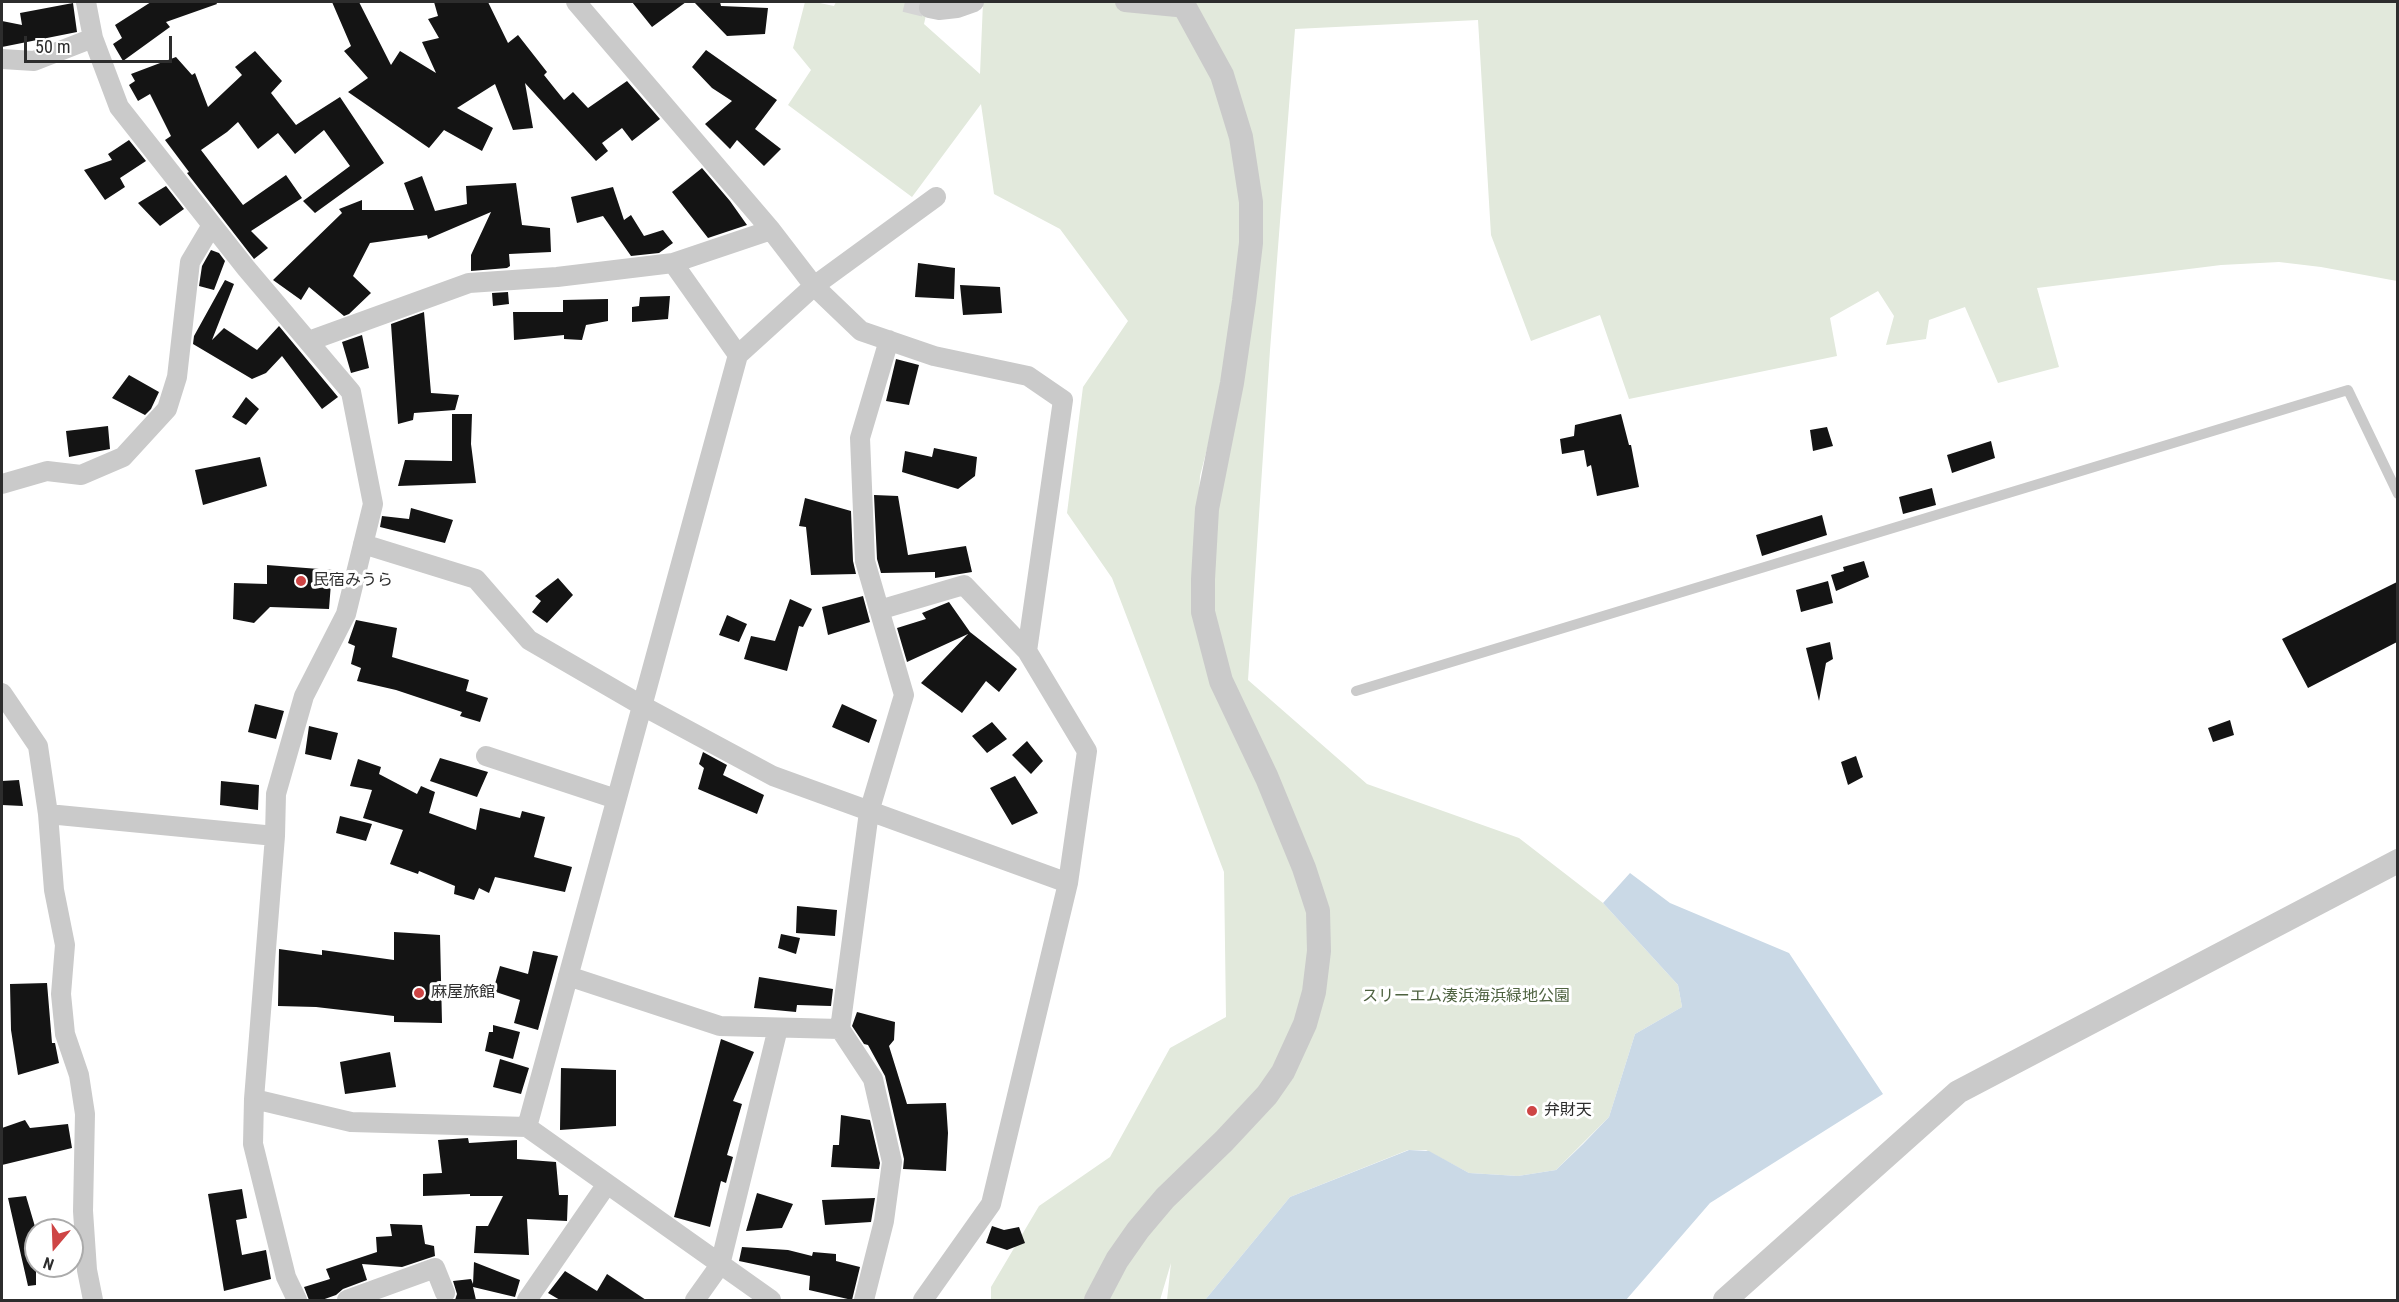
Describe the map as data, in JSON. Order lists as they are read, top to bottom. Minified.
{"parks":["スリーエム湊浜海浜緑地公園"],"places":["民宿みうら","麻屋旅館","弁財天"],"scale_bar":"50 m","north":"bottom"}
